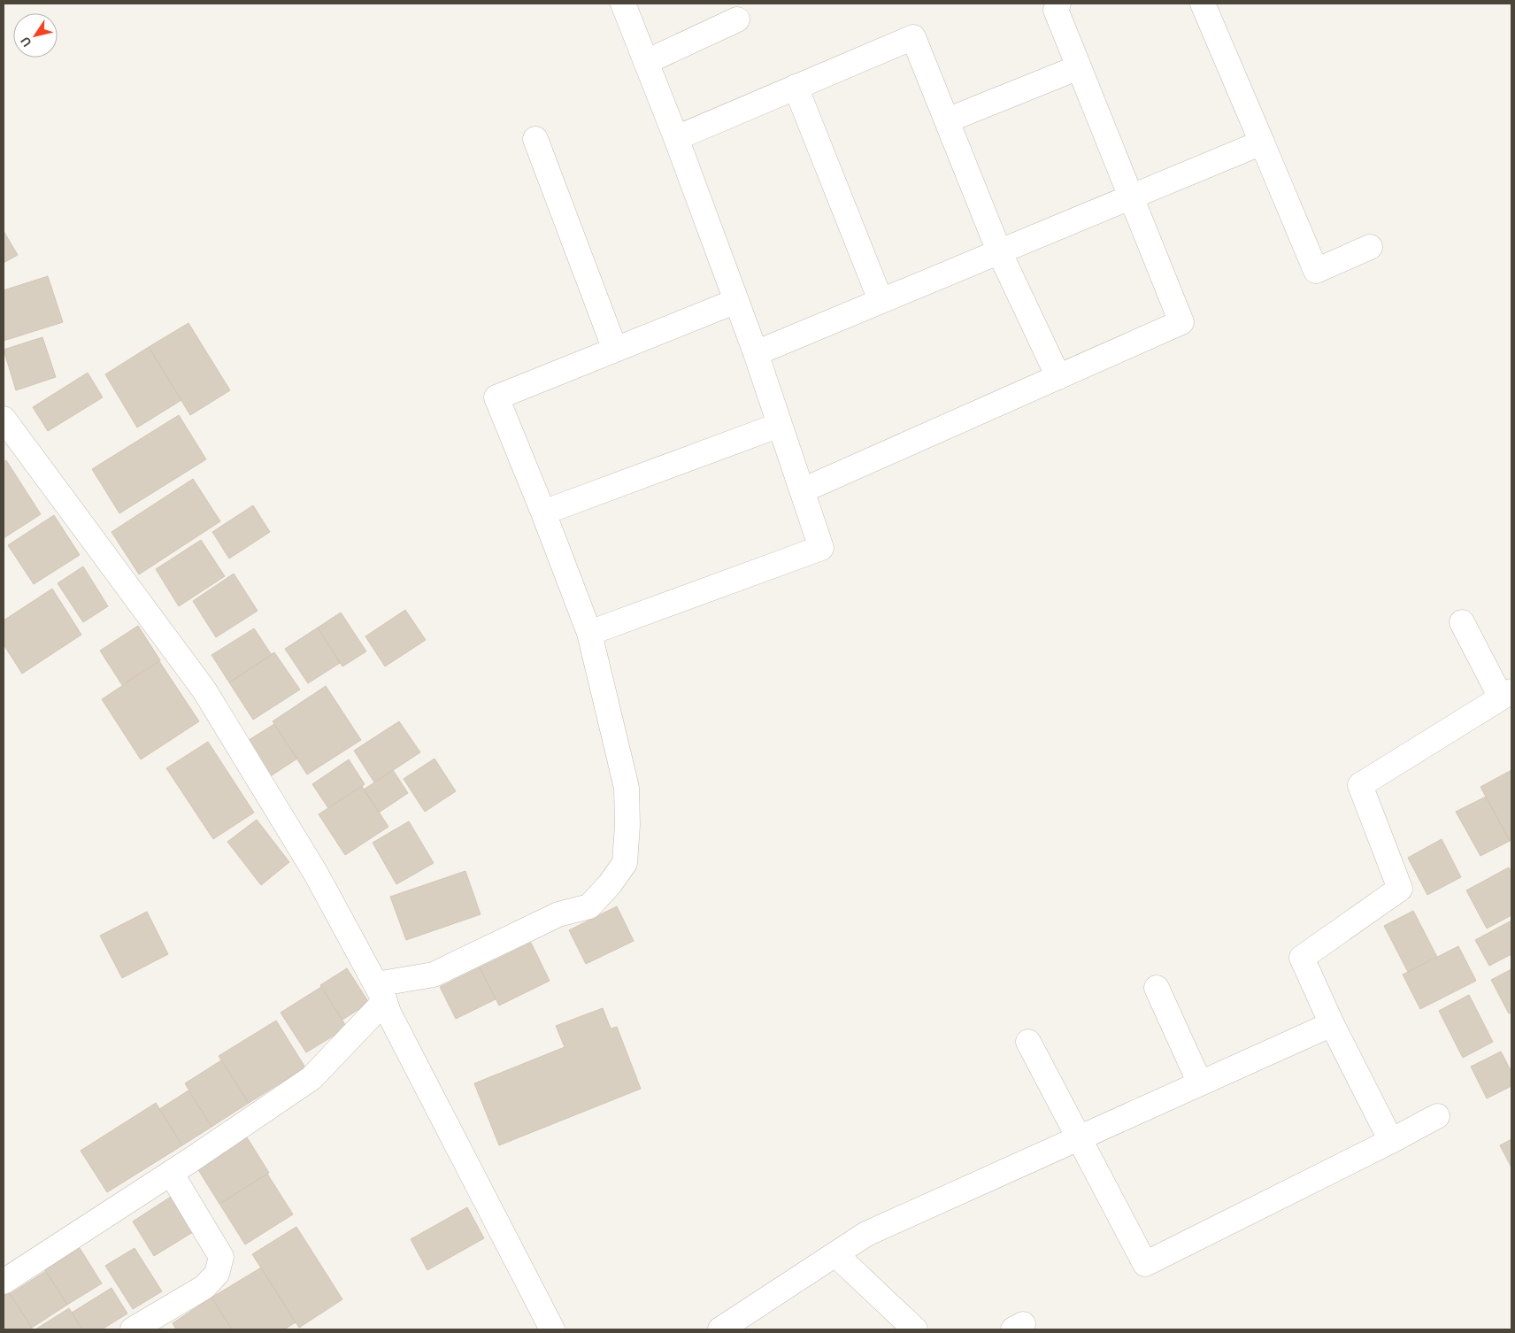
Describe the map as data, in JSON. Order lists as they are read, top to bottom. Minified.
{"north":"bottom left"}
